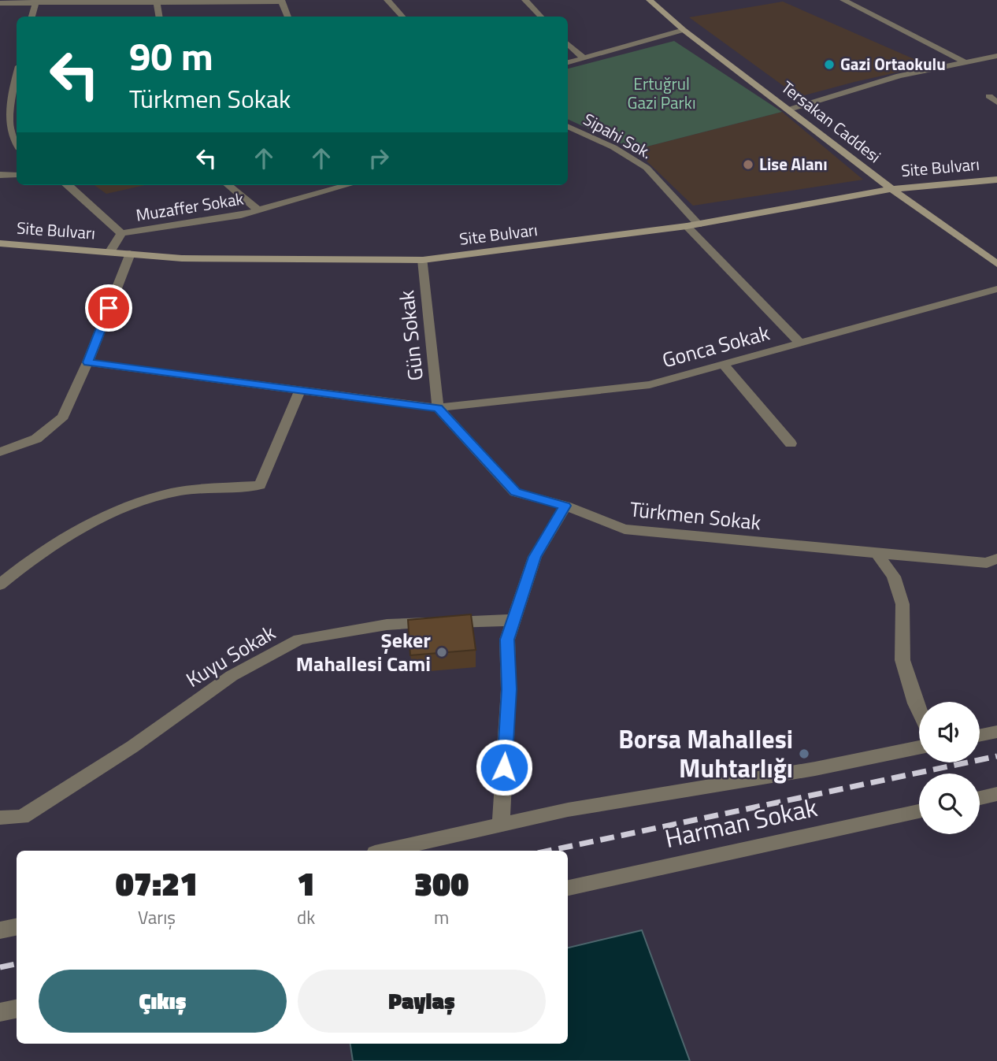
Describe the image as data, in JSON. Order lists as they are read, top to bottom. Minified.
{"streets":{"street":["Tersakan Caddesi","Sipahi Sok.","Site Bulvarı","Muzaffer Sokak","Gün Sokak","Gonca Sokak","Türkmen Sokak","Kuyu Sokak","Harman Sokak"]},"crossings":[["Tersakan Caddesi","Site Bulvarı"],["Sipahi Sok.","Site Bulvarı"],["Site Bulvarı","Gün Sokak"],["Gün Sokak","Gonca Sokak"],["Gün Sokak","Türkmen Sokak"],["Gonca Sokak","Türkmen Sokak"]],"parks":["Ertuğrul Gazi Parkı"],"places":["Gazi Ortaokulu","Lise Alanı","Şeker Mahallesi Cami","Borsa Mahallesi Muhtarlığı"],"page":{"turn":["90 m","Türkmen Sokak"],"eta":["07:21","Varış","1","dk","300","m"],"buttons":["Çıkış","Paylaş"]}}
